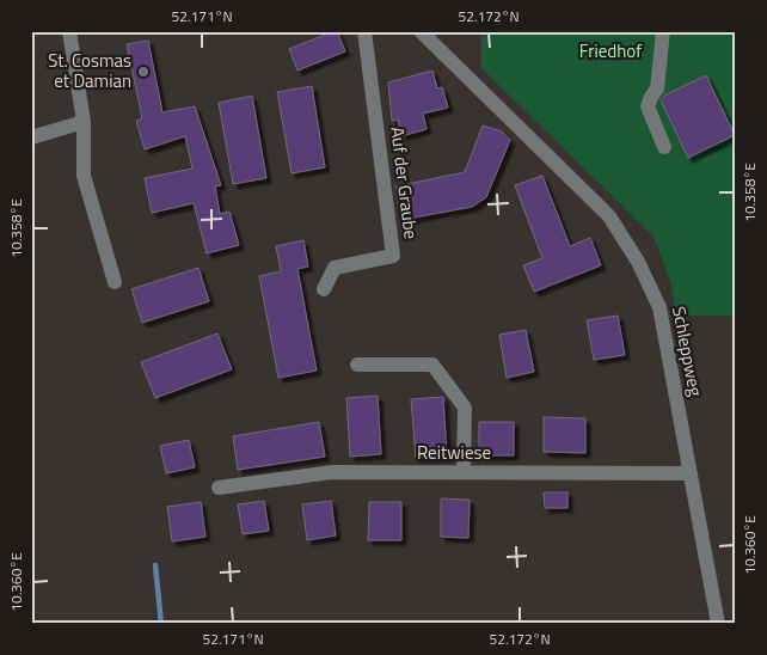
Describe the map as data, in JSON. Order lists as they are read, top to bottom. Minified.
{"streets":{"street":["Auf der Graube","Schleppweg","Reitwiese"]},"crossings":[["Schleppweg","Reitwiese"]],"parks":["Friedhof"],"places":["St. Cosmas et Damian"],"coordinates":["52.171°N","52.172°N","10.358°E","10.360°E"]}
